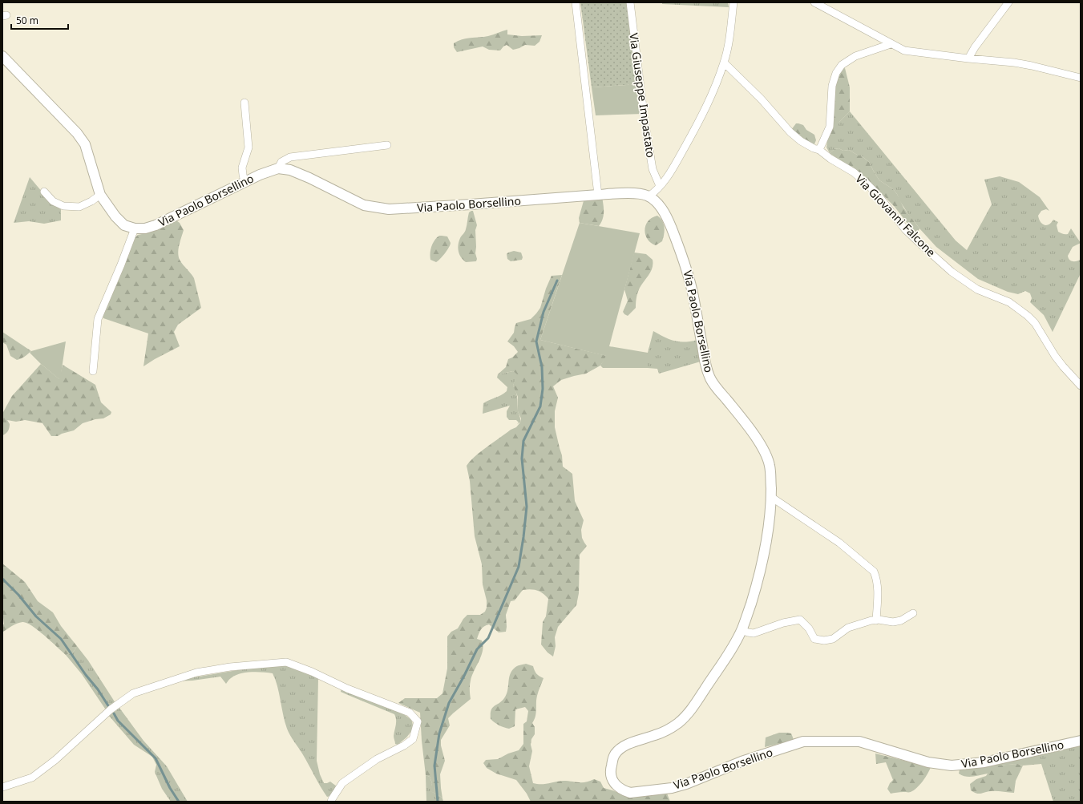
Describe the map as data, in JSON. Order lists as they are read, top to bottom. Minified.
{"streets":{"street":["Via Giuseppe Impastato","Via Paolo Borsellino","Via Giovanni Falcone"]},"scale_bar":"50 m"}
